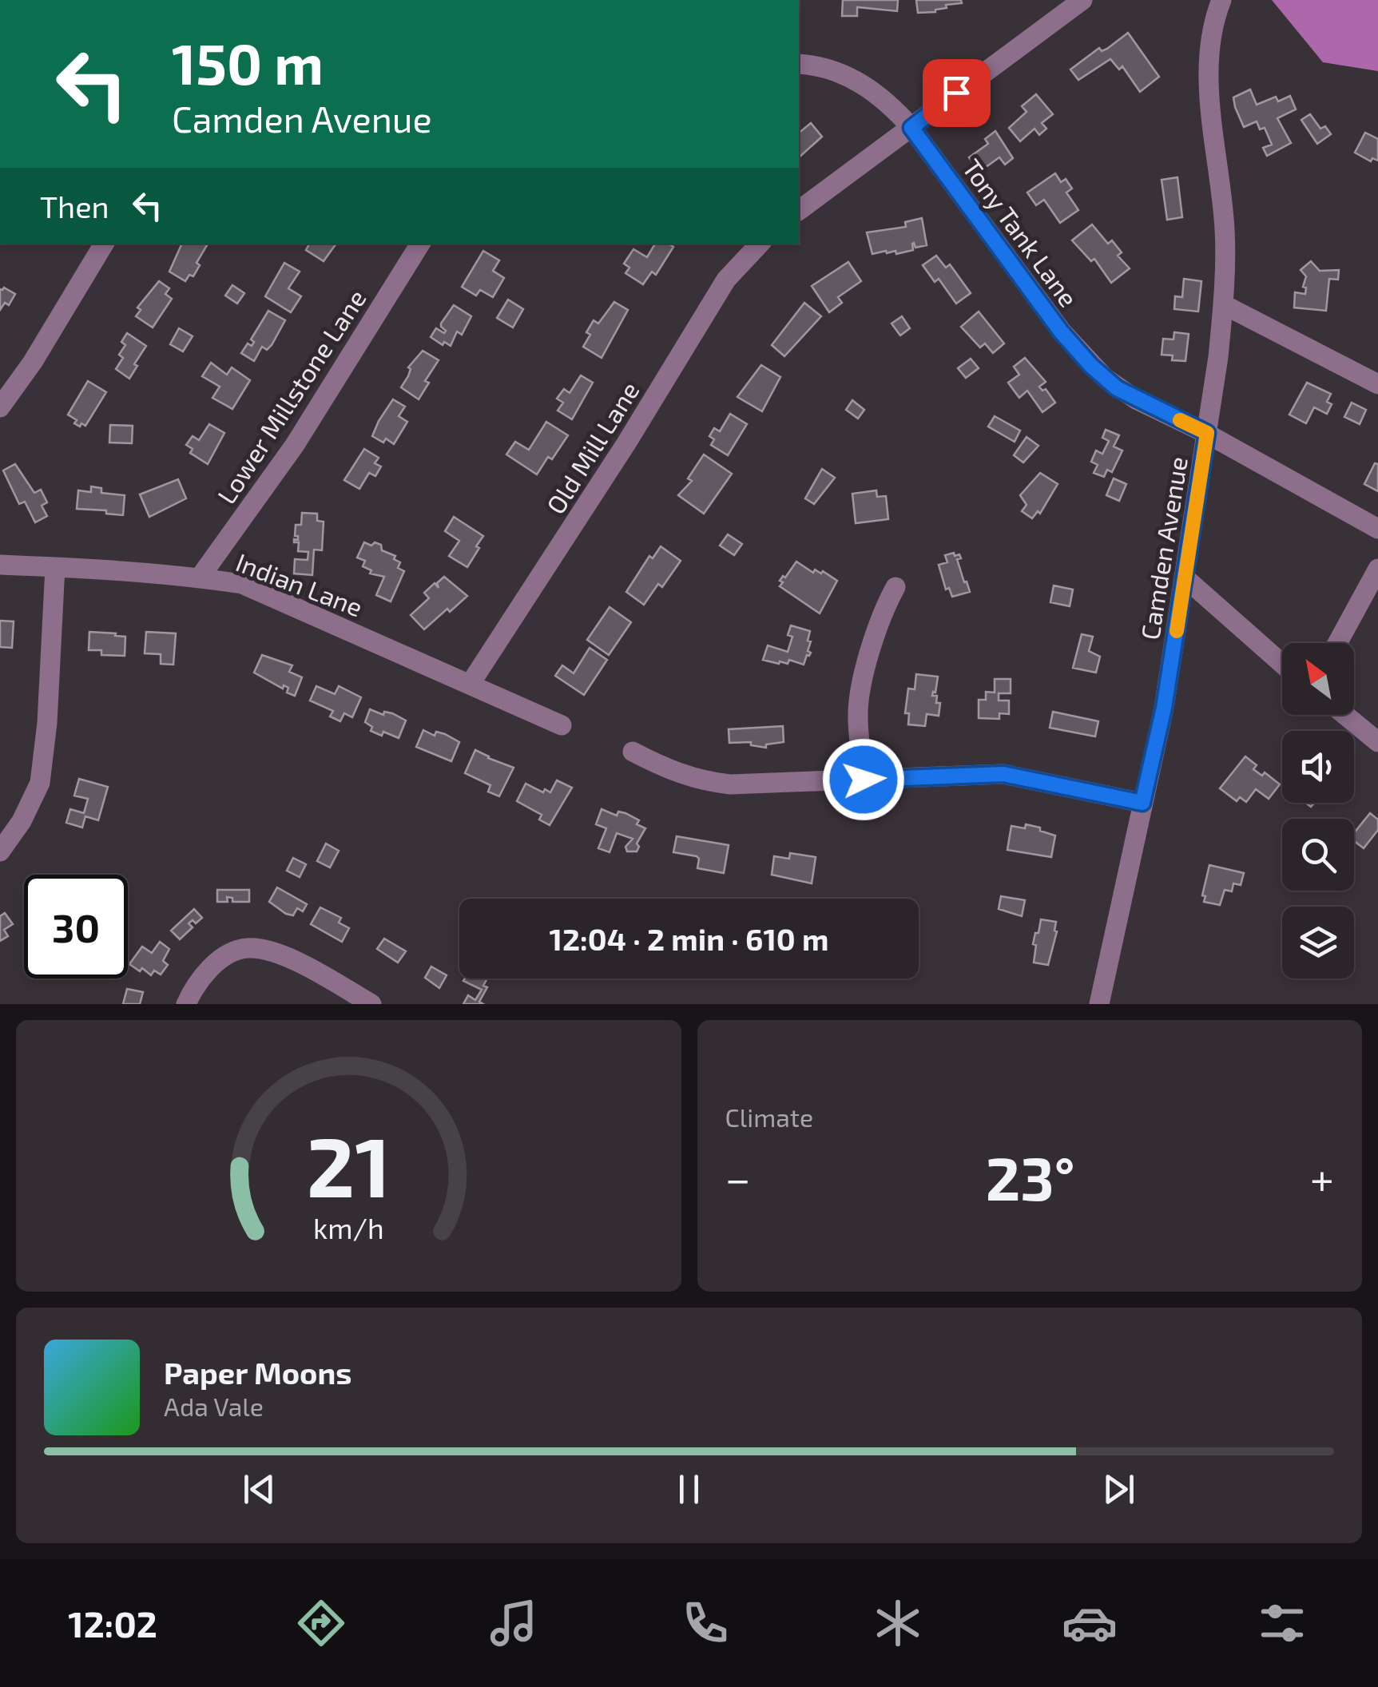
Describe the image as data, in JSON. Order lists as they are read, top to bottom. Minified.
{"streets":{"street":["Tony Tank Lane","Lower Millstone Lane","Old Mill Lane","Camden Avenue","Indian Lane"]},"crossings":[["Tony Tank Lane","Camden Avenue"],["Lower Millstone Lane","Indian Lane"],["Old Mill Lane","Indian Lane"]],"north":"top left","page":{"turn":["150 m","Camden Avenue"],"then":"Then","limit":"30","trip":"12:04 · 2 min · 610 m","tile":"Climate","heat":["−","23°","+"],"song":["Paper Moons","Ada Vale"],"tabs":"12:02","gauge":["21","km/h"]}}
